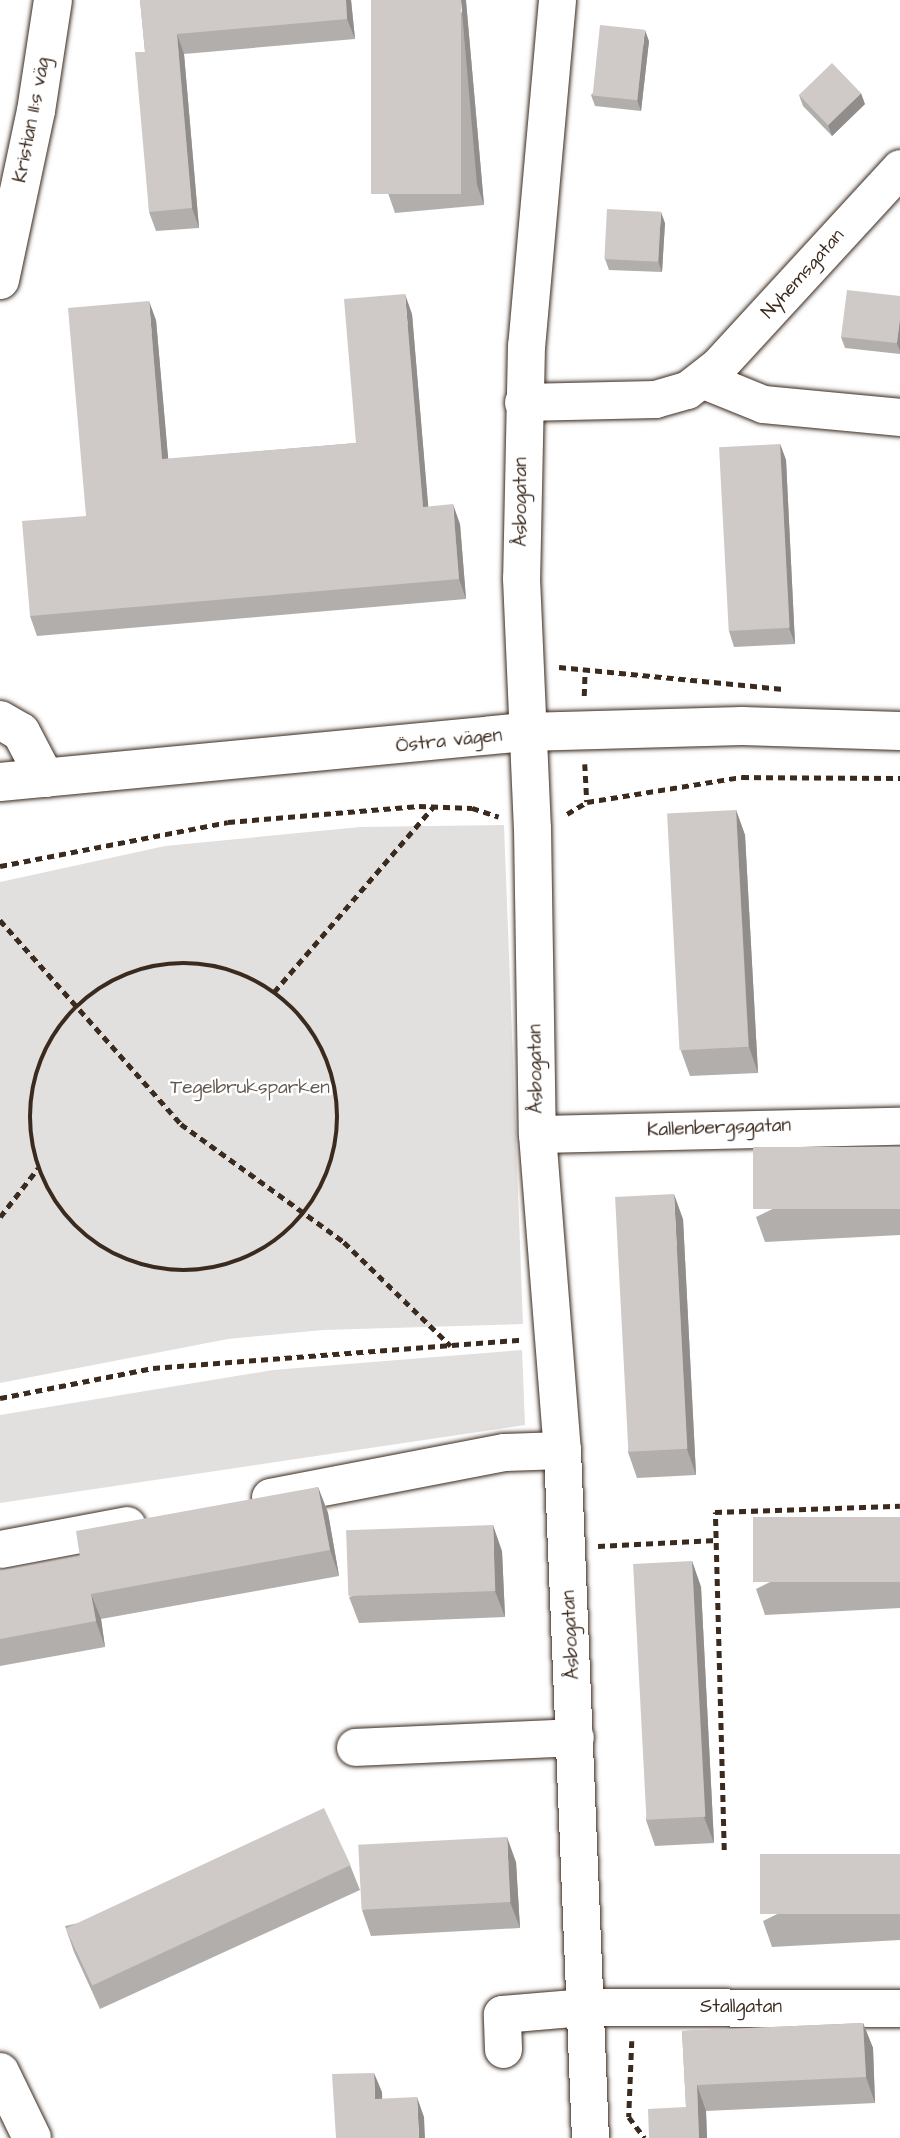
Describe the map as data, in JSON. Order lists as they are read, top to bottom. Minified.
{"streets":{"main road":["Kristian II:s väg","Östra vägen"],"street":["Nyhemsgatan","Åsbogatan","Kallenbergsgatan","Stallgatan"]},"crossings":[["Åsbogatan","Östra vägen"],["Åsbogatan","Kallenbergsgatan"],["Åsbogatan","Stallgatan"]],"parks":["Tegelbruksparken"]}
